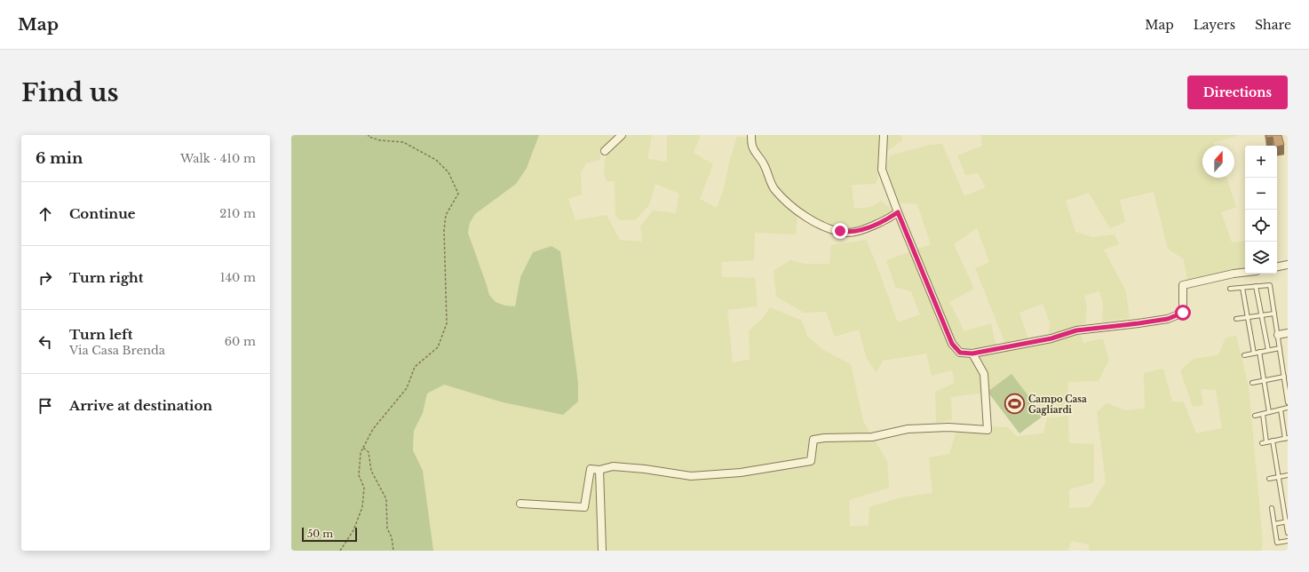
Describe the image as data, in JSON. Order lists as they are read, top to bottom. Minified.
{"places":{"sports":["Campo Casa Gagliardi"]},"scale_bar":"50 m","north":"top","page":{"header":"Map","nav":["Map","Layers","Share"],"buttons":"Directions","title":"Find us","heading":["6 min","Walk · 410 m"],"map_buttons":["+","−"],"list":[["Continue","210 m"],["Turn right","140 m"],["Turn left","Via Casa Brenda","60 m"],"Arrive at destination"],"scale":"50 m"}}
